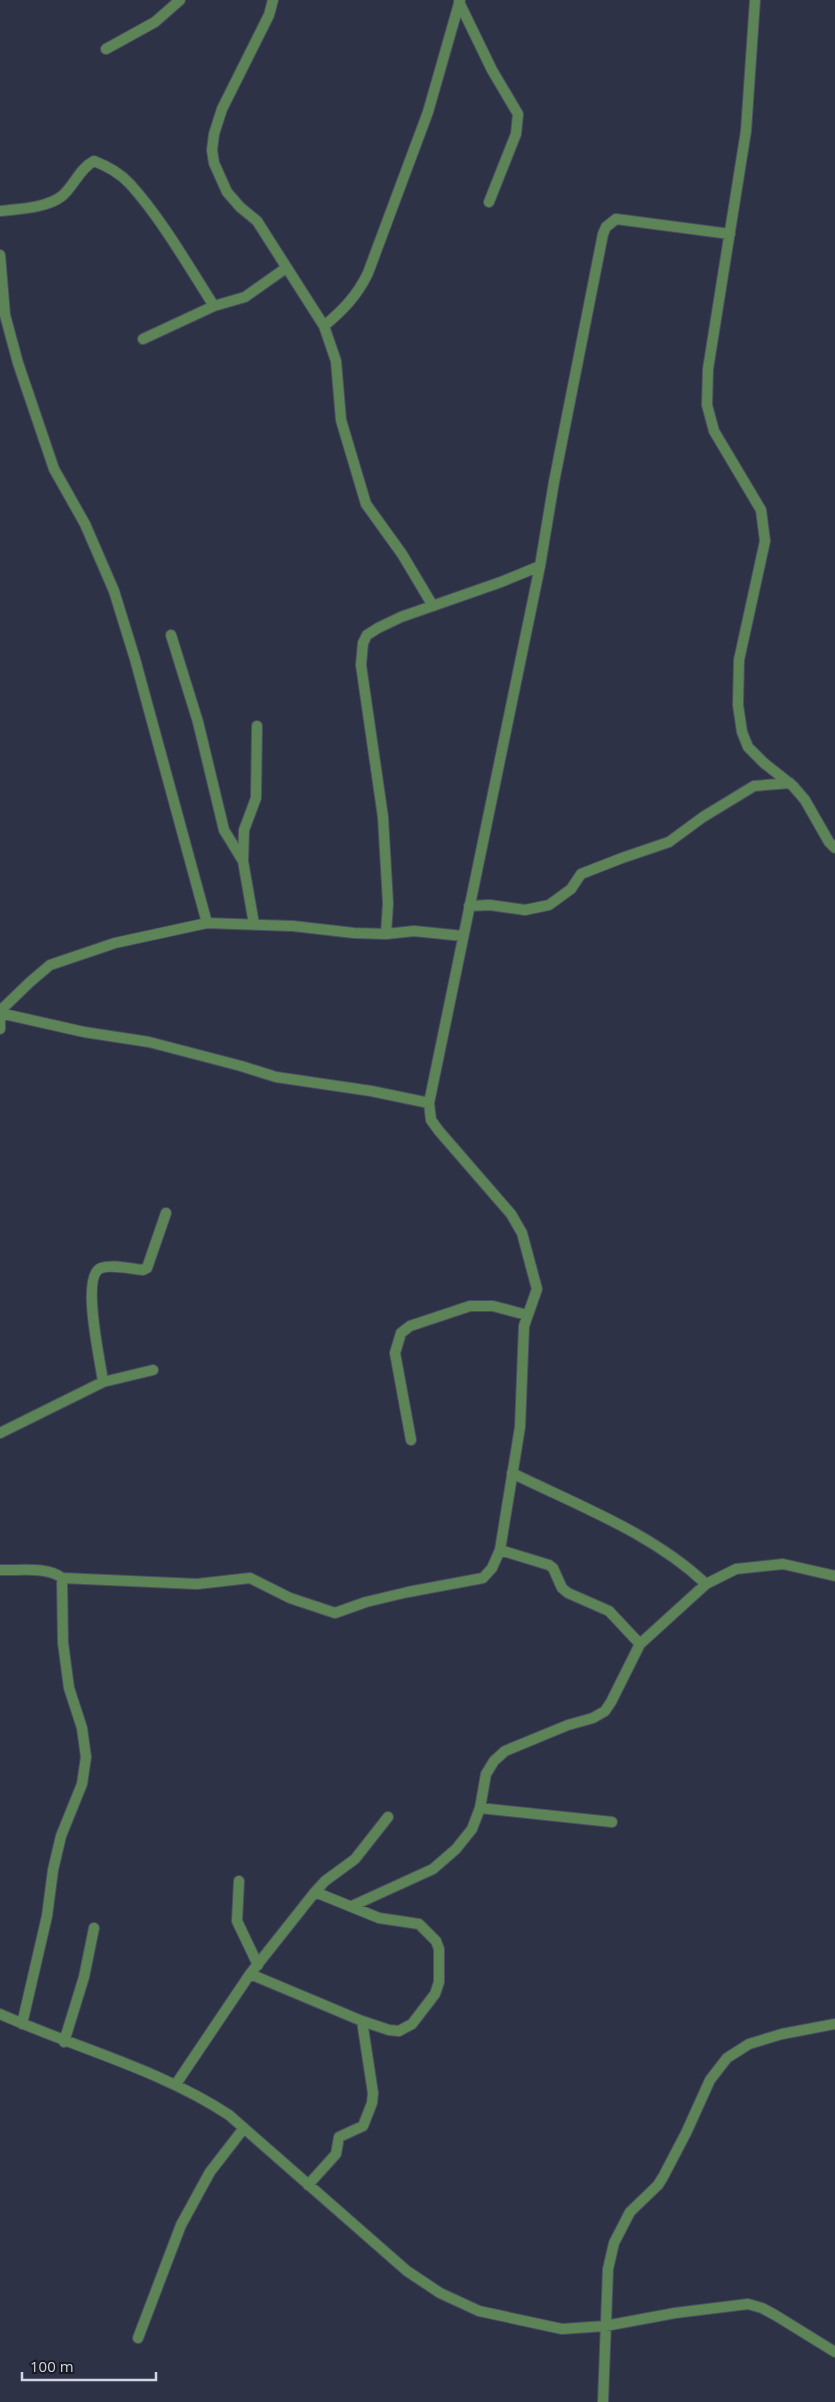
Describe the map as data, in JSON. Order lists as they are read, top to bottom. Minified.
{"scale_bar":"100 m"}
